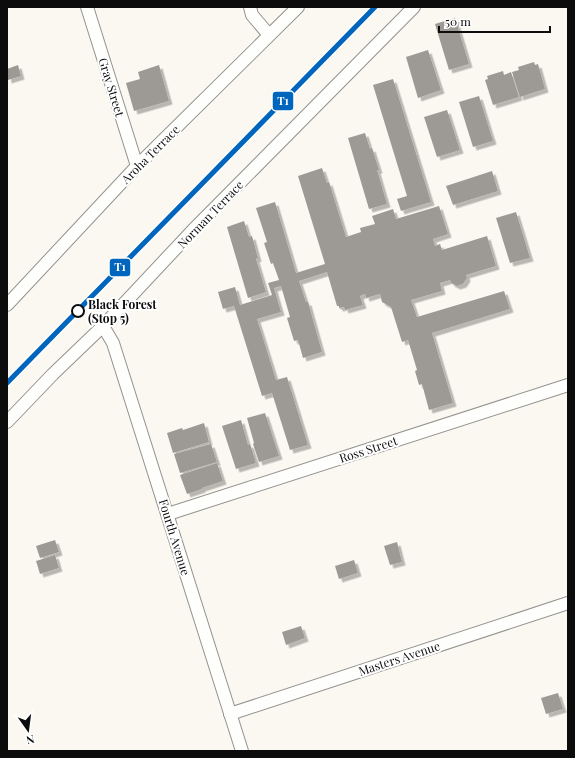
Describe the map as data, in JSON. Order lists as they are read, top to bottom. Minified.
{"streets":{"street":["Gray Street","Aroha Terrace","Norman Terrace","Ross Street","Fourth Avenue","Masters Avenue"]},"crossings":[["Gray Street","Aroha Terrace"],["Norman Terrace","Fourth Avenue"],["Ross Street","Fourth Avenue"],["Fourth Avenue","Masters Avenue"]],"places":["Black Forest (Stop 5)"],"lines":["transit line T1"],"scale_bar":"50 m","north":"bottom"}
